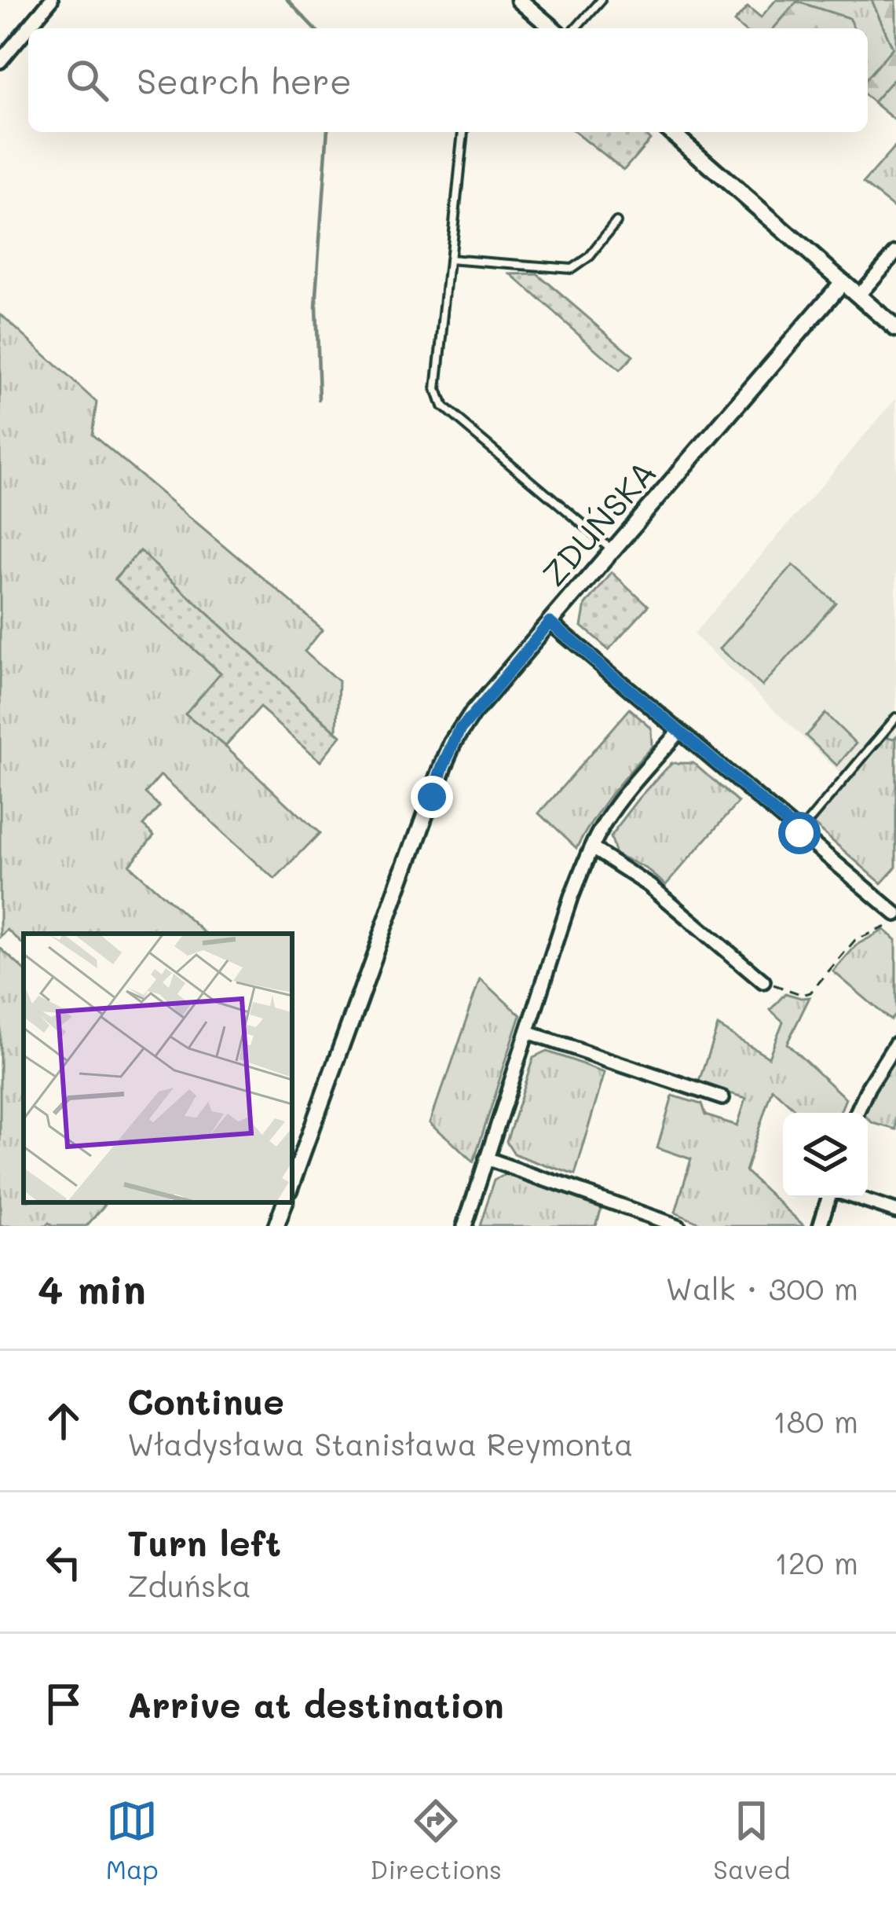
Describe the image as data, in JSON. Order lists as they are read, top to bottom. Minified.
{"streets":{"street":["ZDUŃSKA"]},"page":{"search":"Search here","heading":["4 min","Walk · 300 m"],"list":[["Continue","Władysława Stanisława Reymonta","180 m"],["Turn left","Zduńska","120 m"],"Arrive at destination"],"nav":["Map","Directions","Saved"]}}
